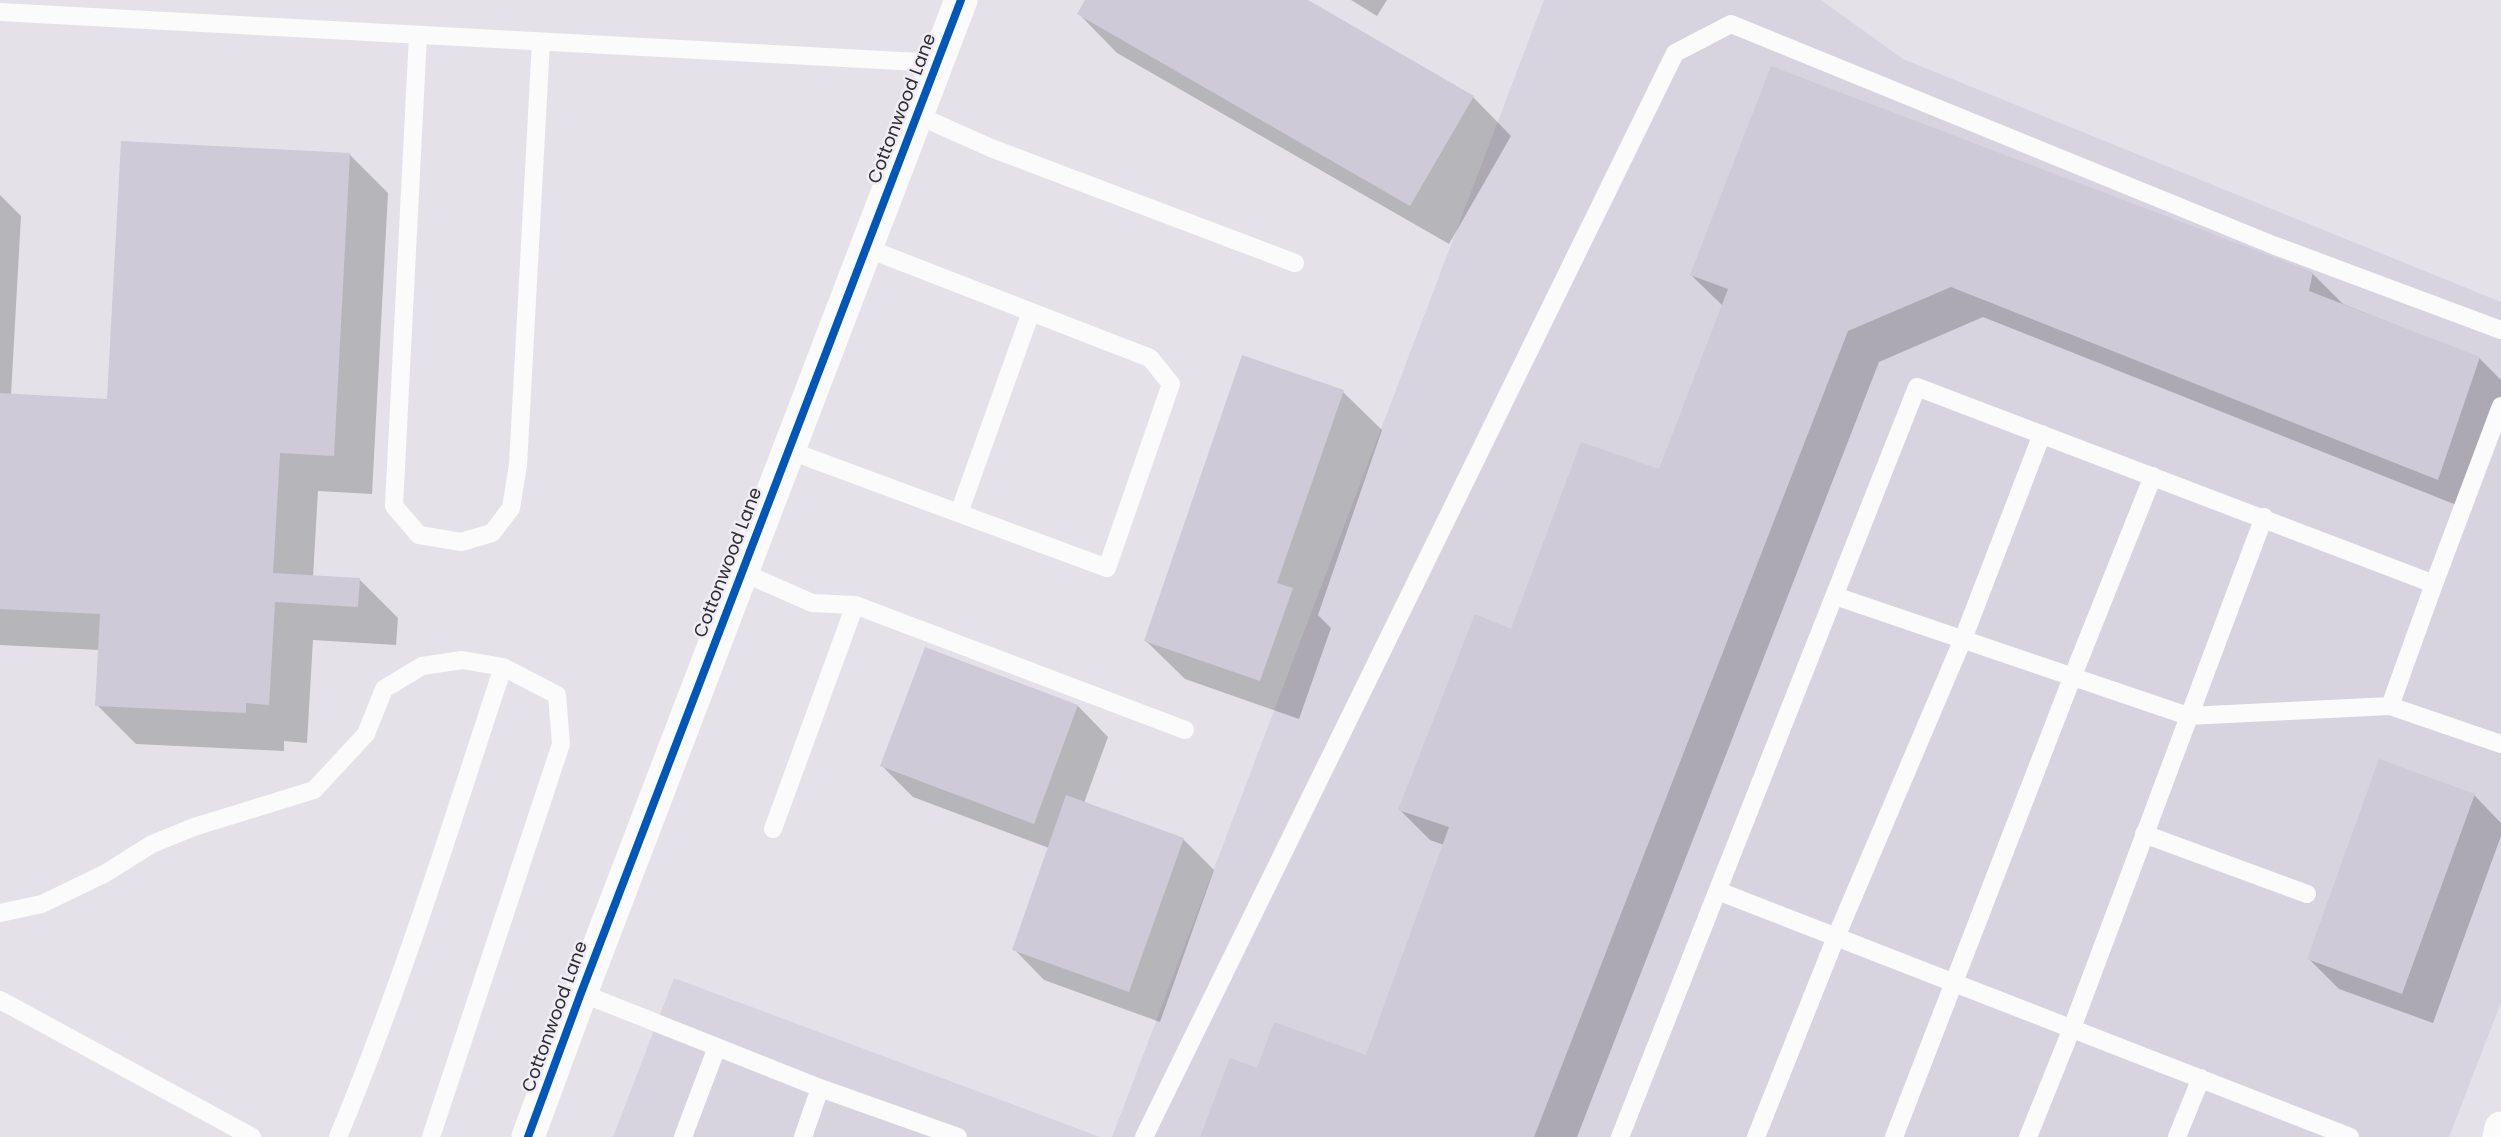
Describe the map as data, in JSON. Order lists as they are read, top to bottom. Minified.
{"streets":{"street":["Cottonwood Lane"]}}
